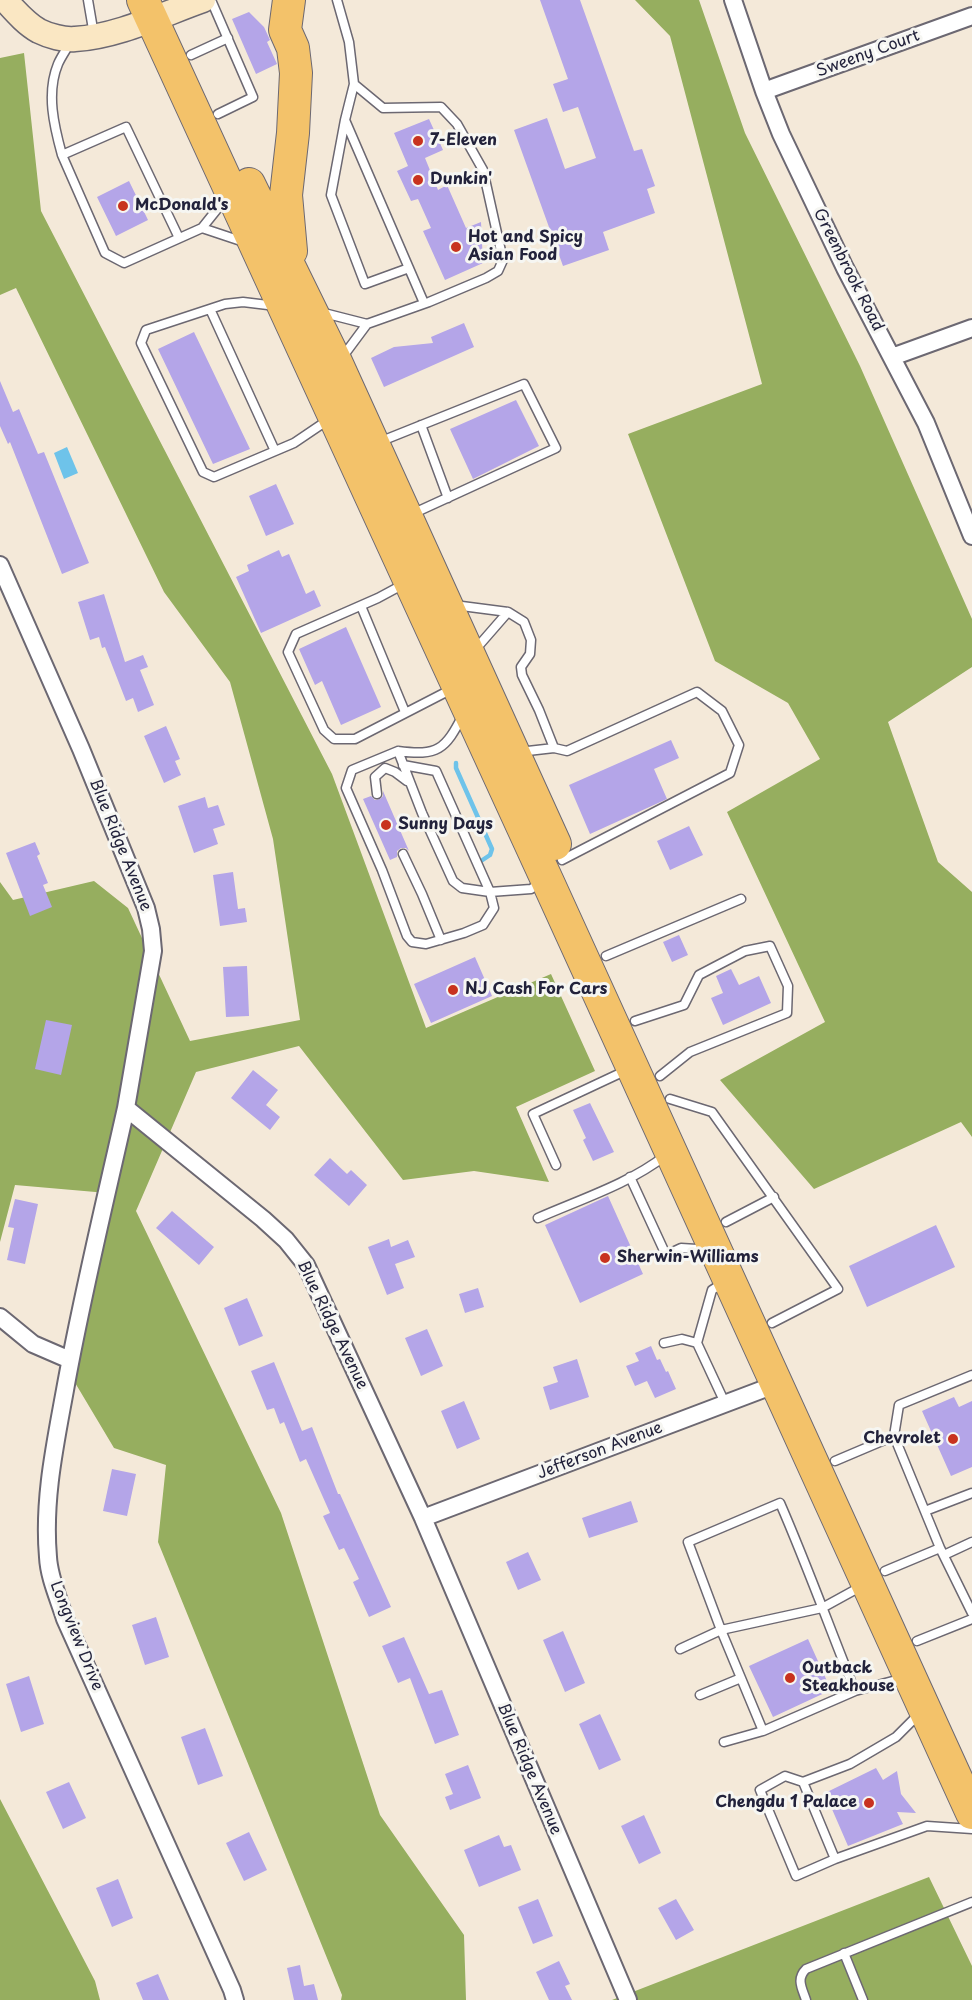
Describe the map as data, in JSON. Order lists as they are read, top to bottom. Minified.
{"streets":{"street":["Sweeny Court","Greenbrook Road","Blue Ridge Avenue","Jefferson Avenue","Longview Drive"]},"crossings":[["Sweeny Court","Greenbrook Road"],["Blue Ridge Avenue","Jefferson Avenue"],["Blue Ridge Avenue","Longview Drive"]],"places":["7-Eleven","Dunkin'","McDonald's","Hot and Spicy Asian Food","Sunny Days","NJ Cash For Cars","Sherwin-Williams","Chevrolet","Outback Steakhouse","Chengdu 1 Palace"]}
